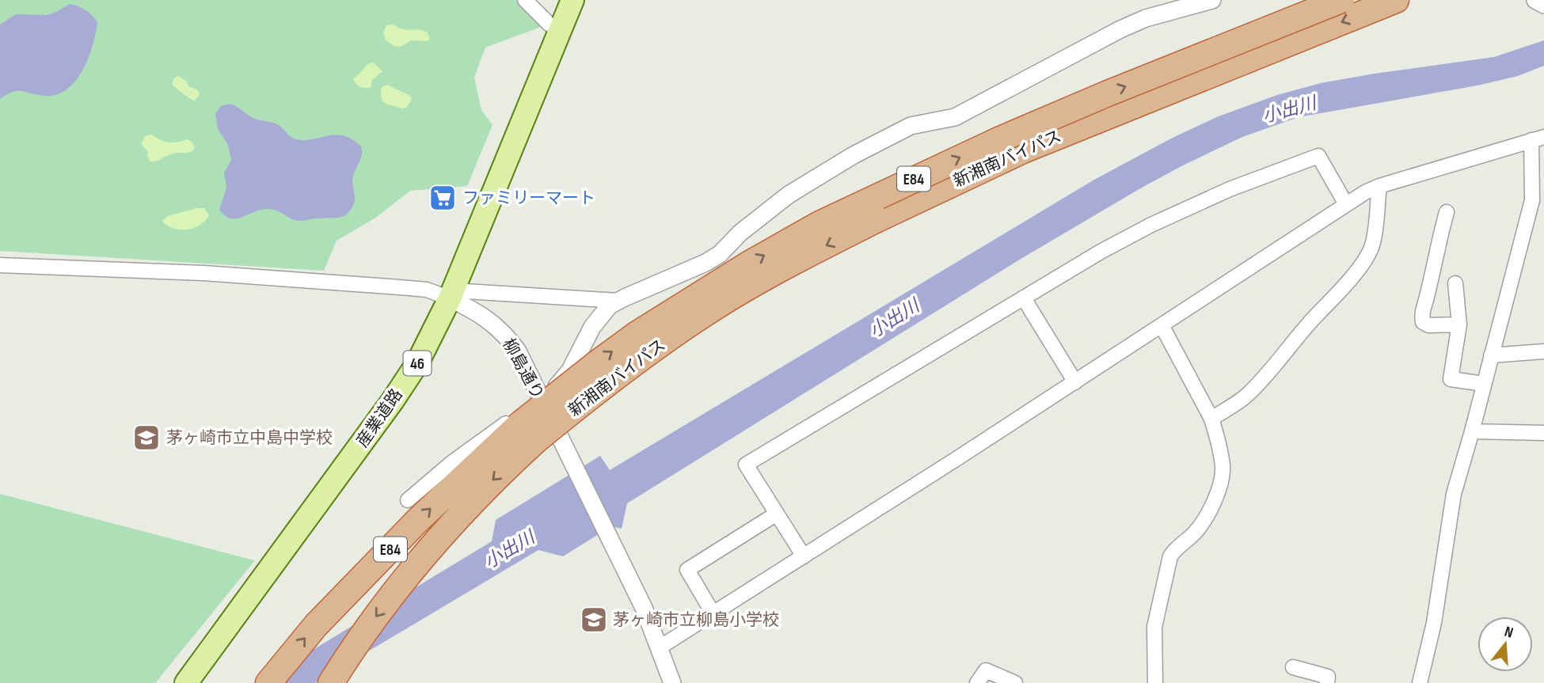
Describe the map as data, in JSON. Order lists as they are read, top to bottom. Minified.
{"streets":{"highway":["新湘南バイパス","E84"],"main road":["46","産業道路"],"street":["柳島通り"]},"crossings":[["新湘南バイパス","E84"],["柳島通り","産業道路"]],"water":["小出川"],"places":{"supermarket":["ファミリーマート"],"school or university":["茅ヶ崎市立中島中学校","茅ヶ崎市立柳島小学校"]},"north":"top"}
